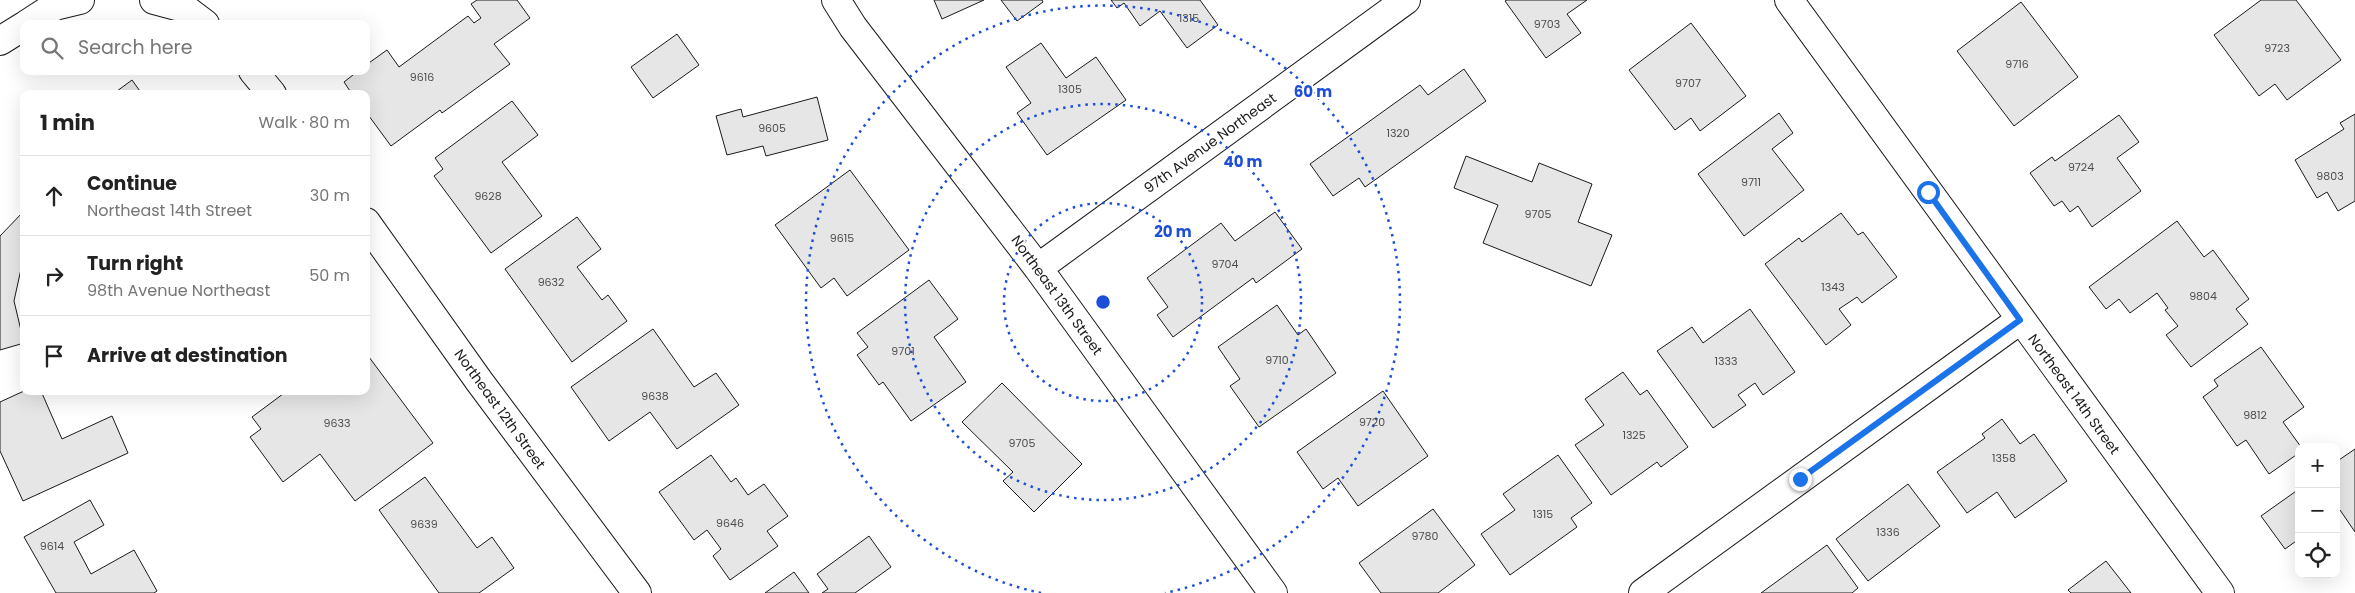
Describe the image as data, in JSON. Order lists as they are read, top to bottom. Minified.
{"streets":{"street":["97th Avenue Northeast","Northeast 13th Street","Northeast 14th Street","Northeast 12th Street"]},"crossings":[["97th Avenue Northeast","Northeast 13th Street"]],"house_numbers":["1315","9703","9723","9716","9616","9707","1305","9605","1320","9724","9803","9711","9628","9705","9615","9704","9632","1343","9804","9701","9710","1333","9638","9812","9720","9633","1325","9705","1358","1315","9646","9639","1336","9780","9614"],"page":{"search":"Search here","heading":["1 min","Walk · 80 m"],"list":[["Continue","Northeast 14th Street","30 m"],["Turn right","98th Avenue Northeast","50 m"],"Arrive at destination"],"map_buttons":["+","−"]},"rings":["60 m","40 m","20 m"]}
